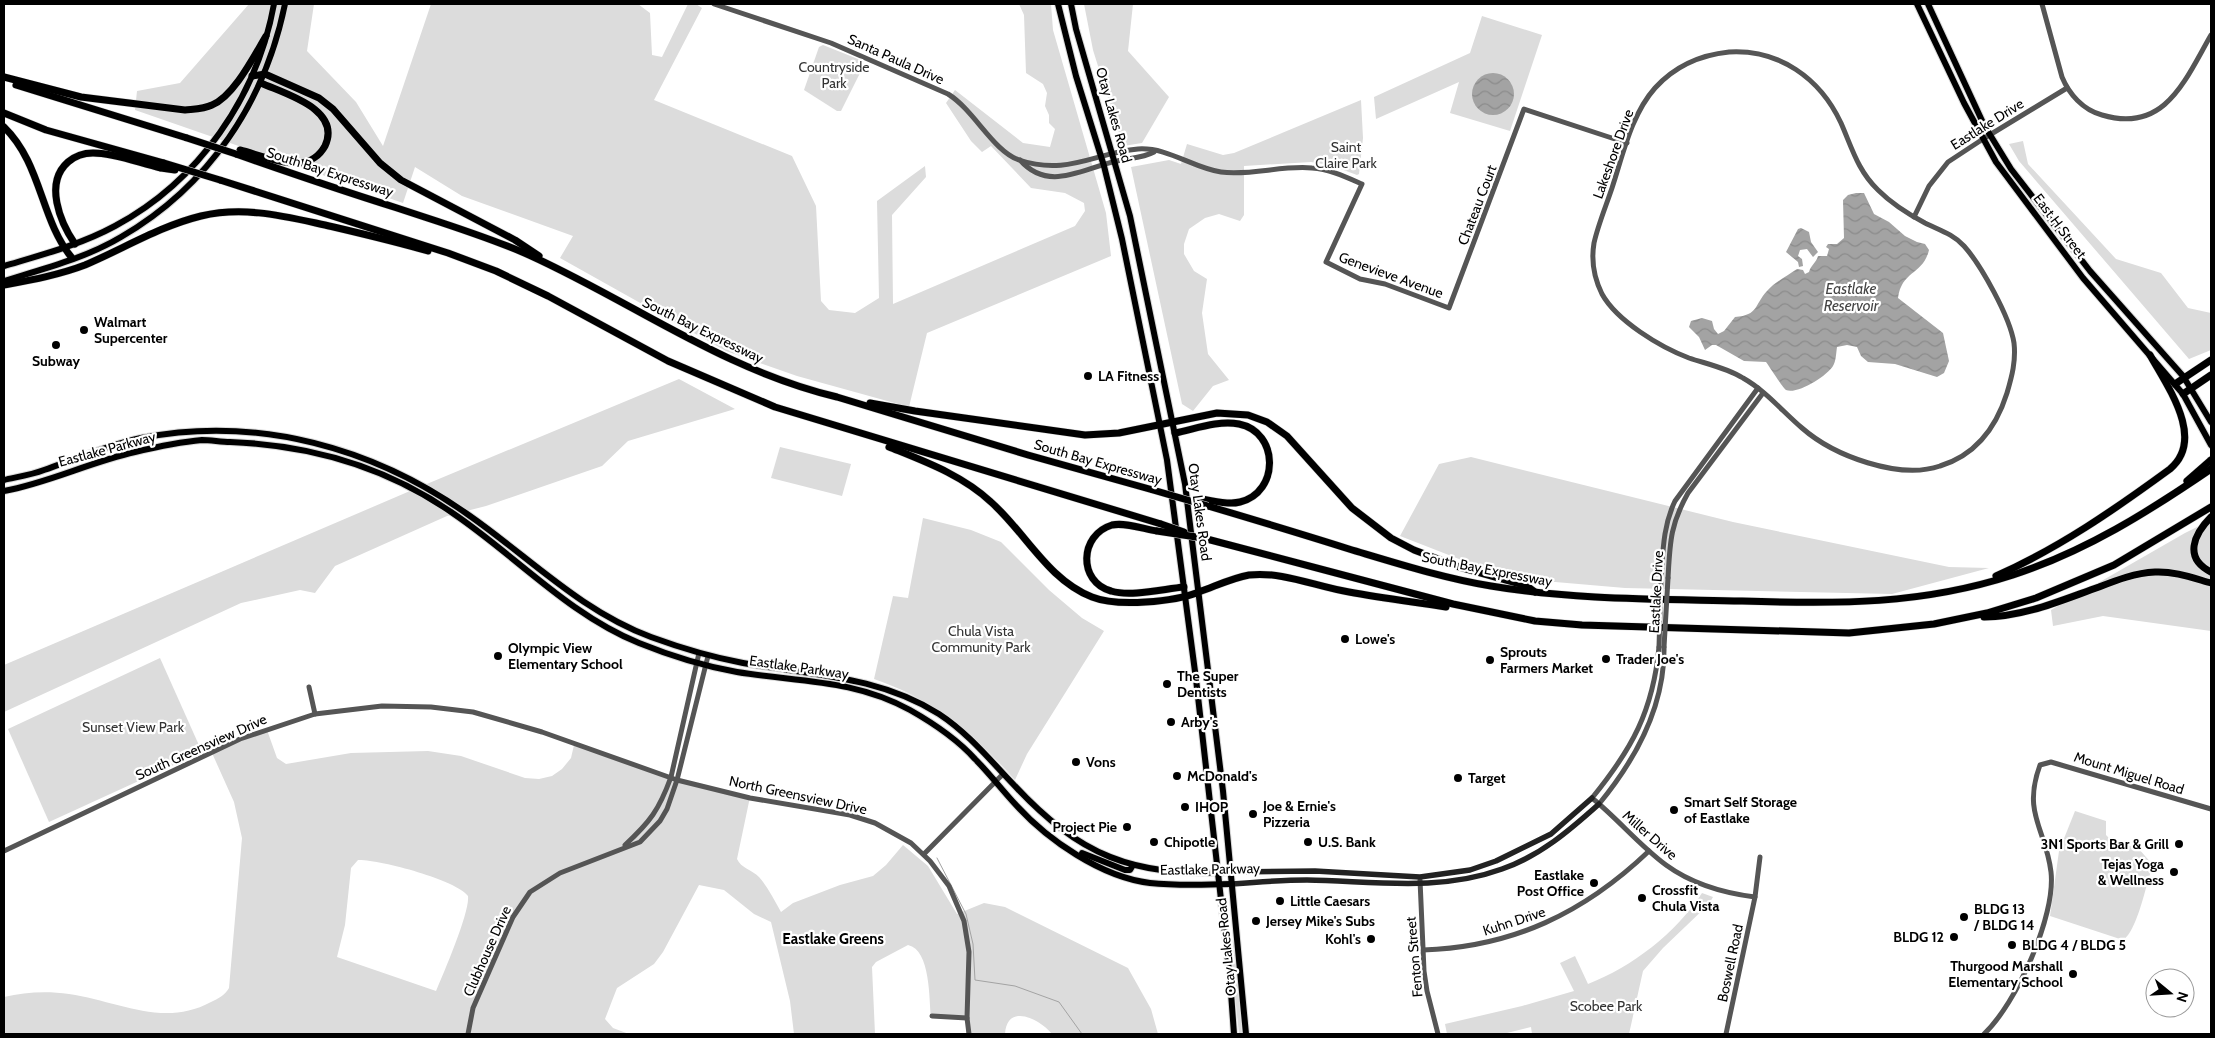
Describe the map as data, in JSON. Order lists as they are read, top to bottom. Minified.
{"streets":{"highway":["South Bay Expressway"],"main road":["Otay Lakes Road","East H Street","Eastlake Parkway"],"street":["Santa Paula Drive","Eastlake Drive","Lakeshore Drive","Chateau Court","Genevieve Avenue","South Greensview Drive","Mount Miguel Road","North Greensview Drive","Miller Drive","Kuhn Drive","Clubhouse Drive","Fenton Street","Boswell Road"]},"crossings":[["Santa Paula Drive","Otay Lakes Road"],["Santa Paula Drive","Genevieve Avenue"],["Otay Lakes Road","Genevieve Avenue"],["Otay Lakes Road","Eastlake Parkway"],["Eastlake Drive","Lakeshore Drive"],["Eastlake Drive","East H Street"],["Eastlake Drive","Eastlake Parkway"],["Eastlake Drive","Miller Drive"],["Lakeshore Drive","Chateau Court"],["Chateau Court","Genevieve Avenue"],["Eastlake Parkway","Miller Drive"],["Eastlake Parkway","Clubhouse Drive"],["Eastlake Parkway","Fenton Street"],["South Greensview Drive","North Greensview Drive"],["South Greensview Drive","Clubhouse Drive"],["North Greensview Drive","Clubhouse Drive"],["Miller Drive","Kuhn Drive"],["Miller Drive","Boswell Road"],["Kuhn Drive","Fenton Street"]],"districts":["Eastlake Greens"],"water":["Eastlake Reservoir"],"parks":["Countryside Park","Saint Claire Park","Chula Vista Community Park","Sunset View Park","Scobee Park"],"places":["Walmart Supercenter","Subway","LA Fitness","Lowe's","Olympic View Elementary School","Trader Joe's","Sprouts Farmers Market","The Super Dentists","Arby's","Vons","McDonald's","Target","IHOP","Smart Self Storage of Eastlake","Joe & Ernie's Pizzeria","Project Pie","Chipotle","U.S. Bank","3N1 Sports Bar & Grill","Tejas Yoga & Wellness","Eastlake Post Office","Crossfit Chula Vista","Little Caesars","BLDG 13 / BLDG 14","Jersey Mike's Subs","BLDG 12","Kohl's","BLDG 4 / BLDG 5","Thurgood Marshall Elementary School"],"north":"right"}
